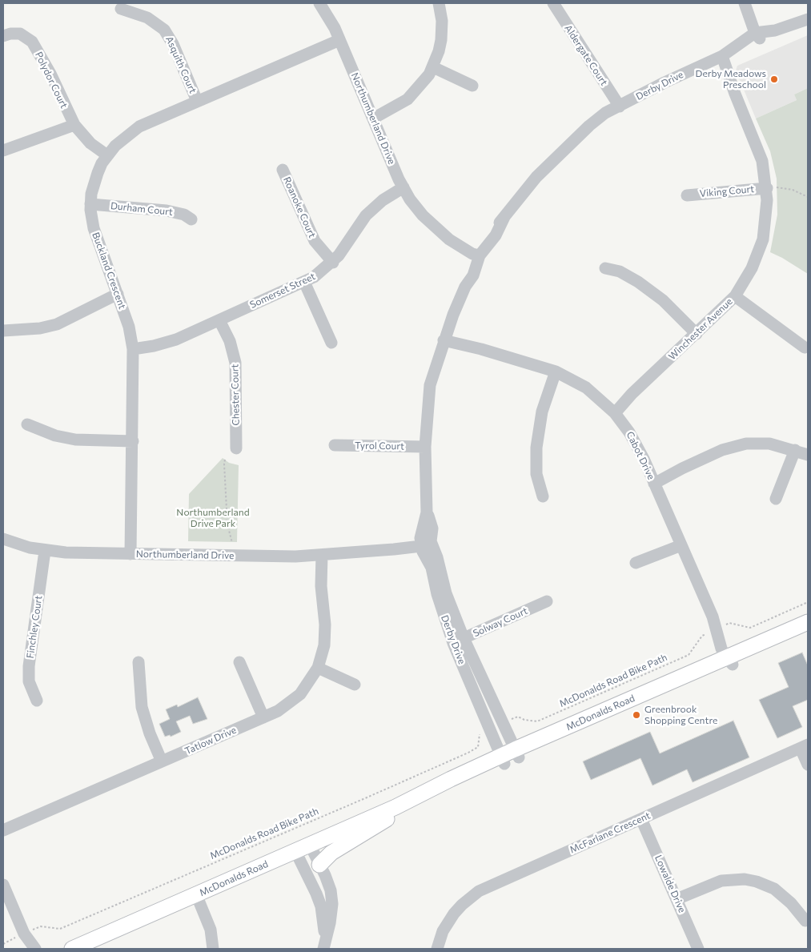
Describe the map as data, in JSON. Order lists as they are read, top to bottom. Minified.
{"streets":{"main road":["McDonalds Road"],"street":["Aldergate Court","Asquith Court","Polydor Court","Derby Drive","Northumberland Drive","Viking Court","Roanoke Court","Durham Court","Buckland Crescent","Somerset Street","Winchester Avenue","Chester Court","Tyrol Court","Cabot Drive","Solway Court","Finchley Court","Tatlow Drive","McFarlane Crescent","Lowalde Drive"],"path":["McDonalds Road Bike Path"]},"crossings":[["Aldergate Court","Derby Drive"],["Asquith Court","Buckland Crescent"],["Polydor Court","Buckland Crescent"],["Derby Drive","Northumberland Drive"],["Derby Drive","Winchester Avenue"],["Derby Drive","Tyrol Court"],["Derby Drive","Cabot Drive"],["Derby Drive","Solway Court"],["Derby Drive","McDonalds Road"],["Northumberland Drive","Buckland Crescent"],["Northumberland Drive","Somerset Street"],["Northumberland Drive","Finchley Court"],["Northumberland Drive","Tatlow Drive"],["Viking Court","Winchester Avenue"],["Roanoke Court","Somerset Street"],["Durham Court","Buckland Crescent"],["Buckland Crescent","Somerset Street"],["Somerset Street","Chester Court"],["Winchester Avenue","Cabot Drive"],["Cabot Drive","McDonalds Road"],["McFarlane Crescent","Lowalde Drive"]],"parks":["Northumberland Drive Park"],"places":["Derby Meadows Preschool","Greenbrook Shopping Centre"]}
